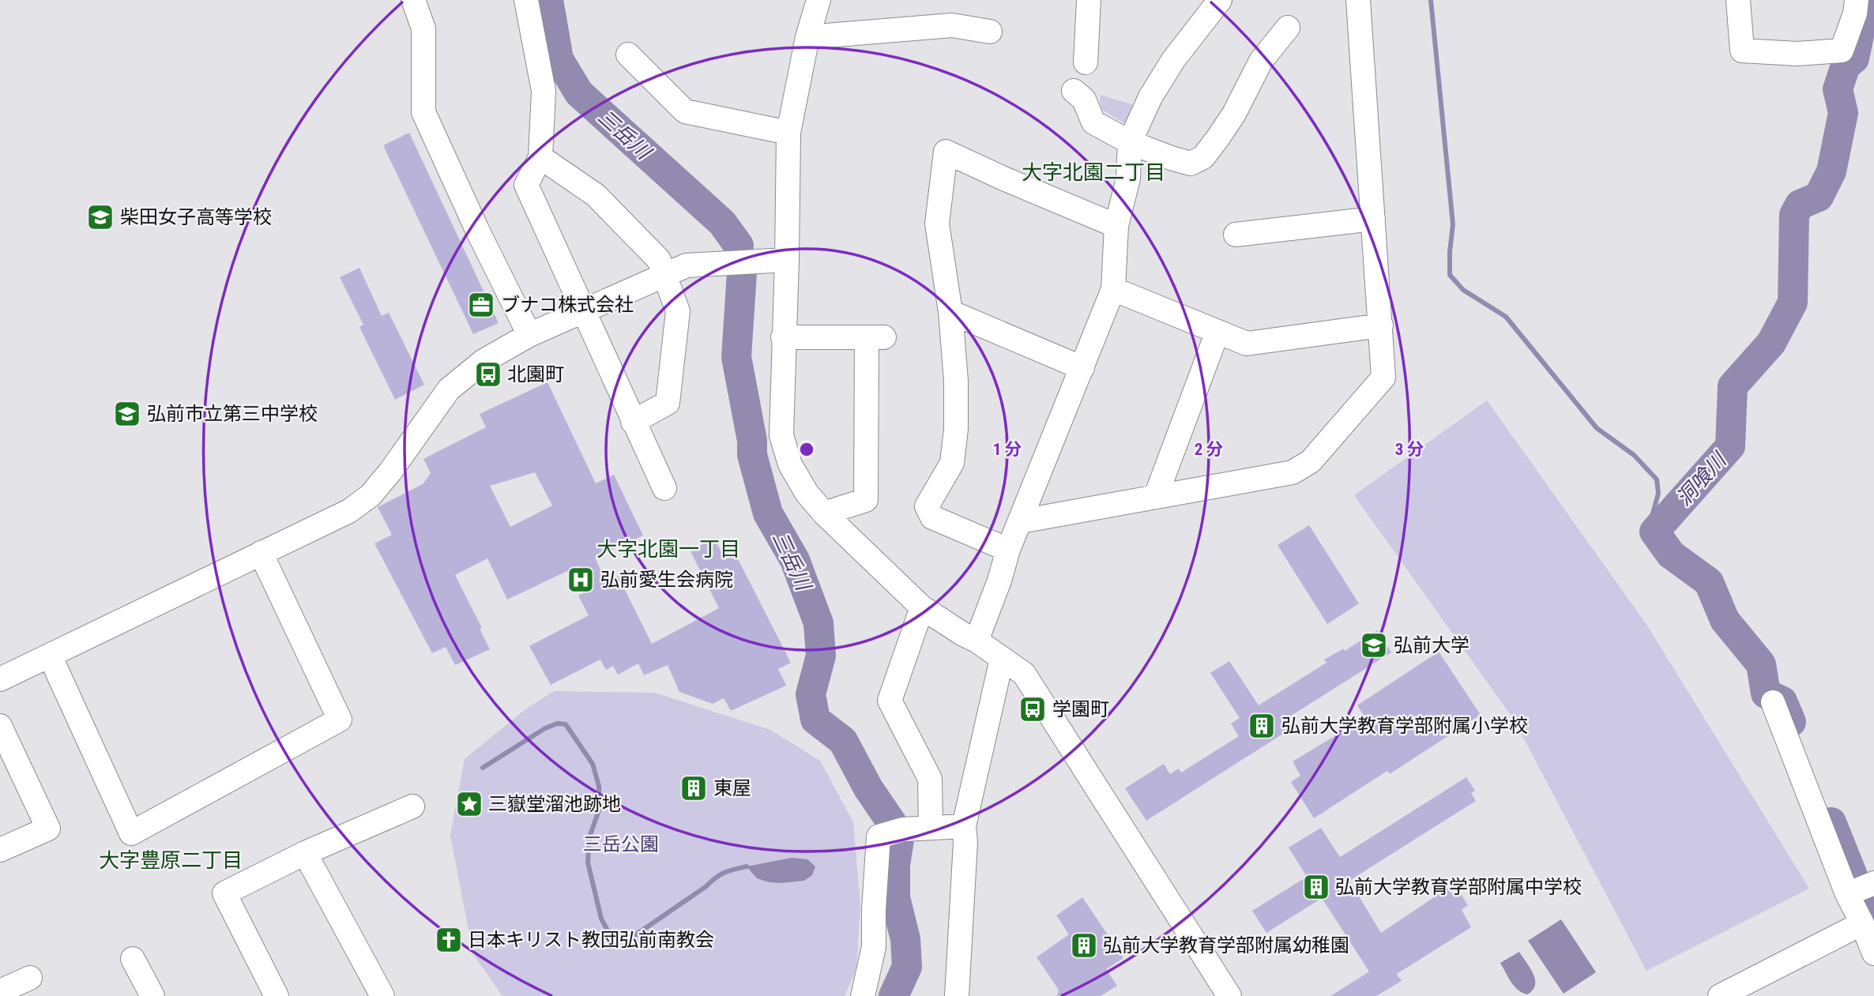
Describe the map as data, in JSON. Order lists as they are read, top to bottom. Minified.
{"districts":["大字北園二丁目","大字北園一丁目","大字豊原二丁目"],"water":["三岳川","洞喰川"],"parks":["三岳公園"],"places":{"school or university":["柴田女子高等学校","弘前市立第三中学校","弘前大学"],"office":["ブナコ株式会社"],"bus stop":["北園町","学園町"],"hospital":["弘前愛生会病院"],"building":["弘前大学教育学部附属小学校","東屋","弘前大学教育学部附属中学校","弘前大学教育学部附属幼稚園"],"place":["三嶽堂溜池跡地"],"church":["日本キリスト教団弘前南教会"]},"rings":["1 分","2 分","3 分"]}
